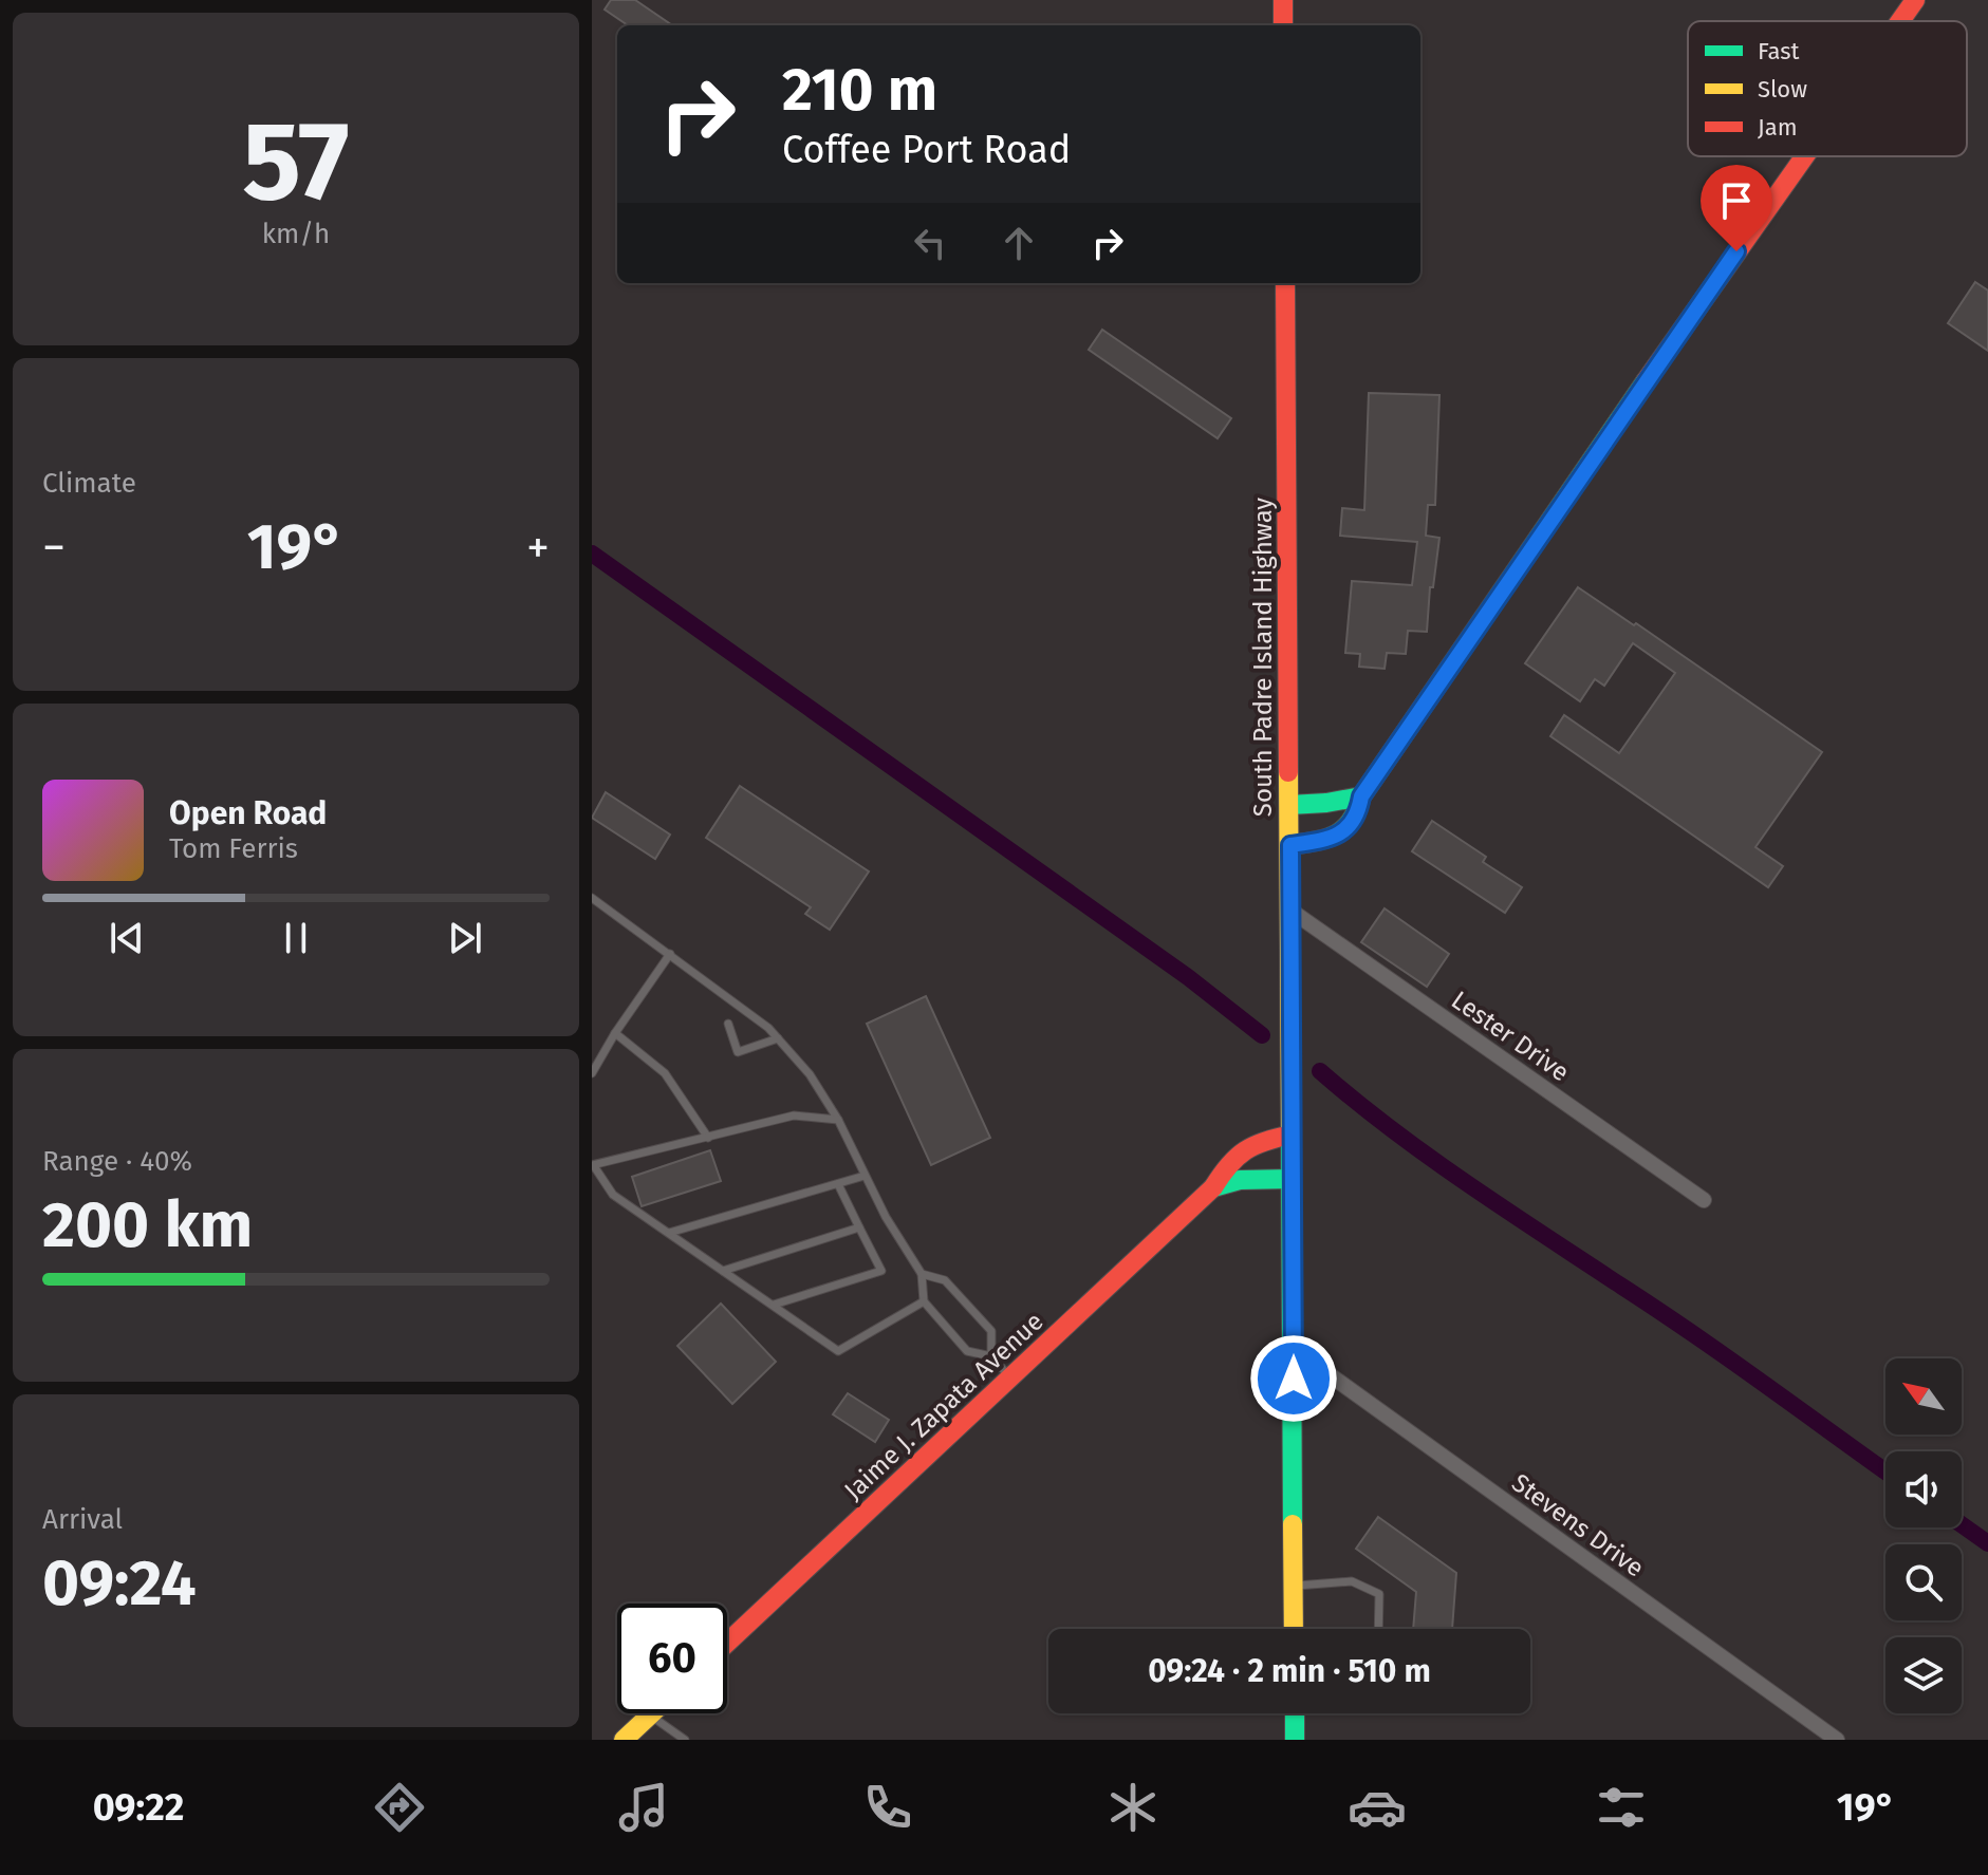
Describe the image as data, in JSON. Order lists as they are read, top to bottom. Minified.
{"streets":{"street":["South Padre Island Highway","Lester Drive","Jaime J. Zapata Avenue","Stevens Drive"]},"crossings":[["South Padre Island Highway","Lester Drive"],["South Padre Island Highway","Jaime J. Zapata Avenue"],["South Padre Island Highway","Stevens Drive"]],"legend":["Fast","Slow","Jam"],"north":"top left","page":{"tile":[["57","km/h"],"Climate",["Range · 40%","200 km"],["Arrival","09:24"]],"turn":["210 m","Coffee Port Road"],"heat":["−","19°","+"],"song":["Open Road","Tom Ferris"],"limit":"60","trip":"09:24 · 2 min · 510 m","tabs":["09:22","19°"]}}
